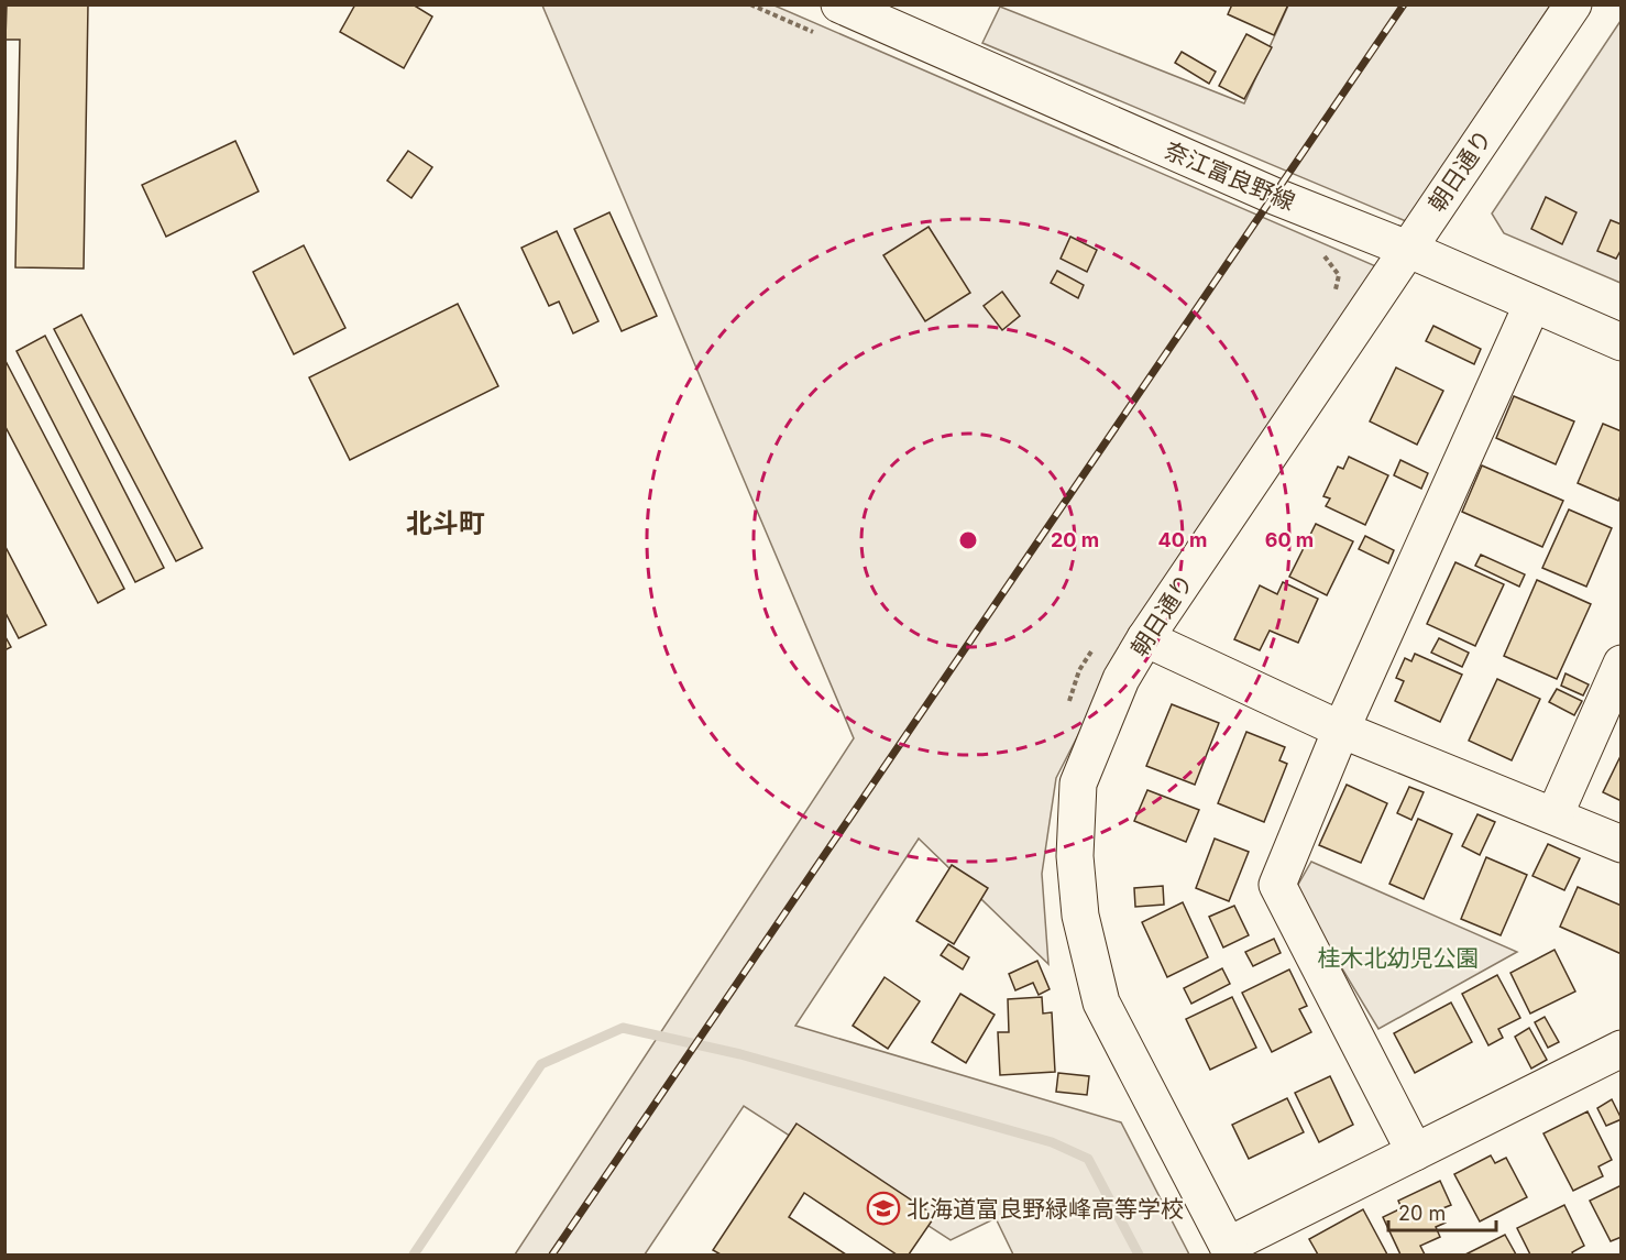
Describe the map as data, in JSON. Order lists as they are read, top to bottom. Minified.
{"streets":{"street":["朝日通り","奈江富良野線"]},"crossings":[["朝日通り","奈江富良野線"]],"districts":["北斗町"],"parks":["桂木北幼児公園"],"places":{"school or university":["北海道富良野緑峰高等学校"]},"scale_bar":"20 m","rings":["20 m","40 m","60 m"]}
